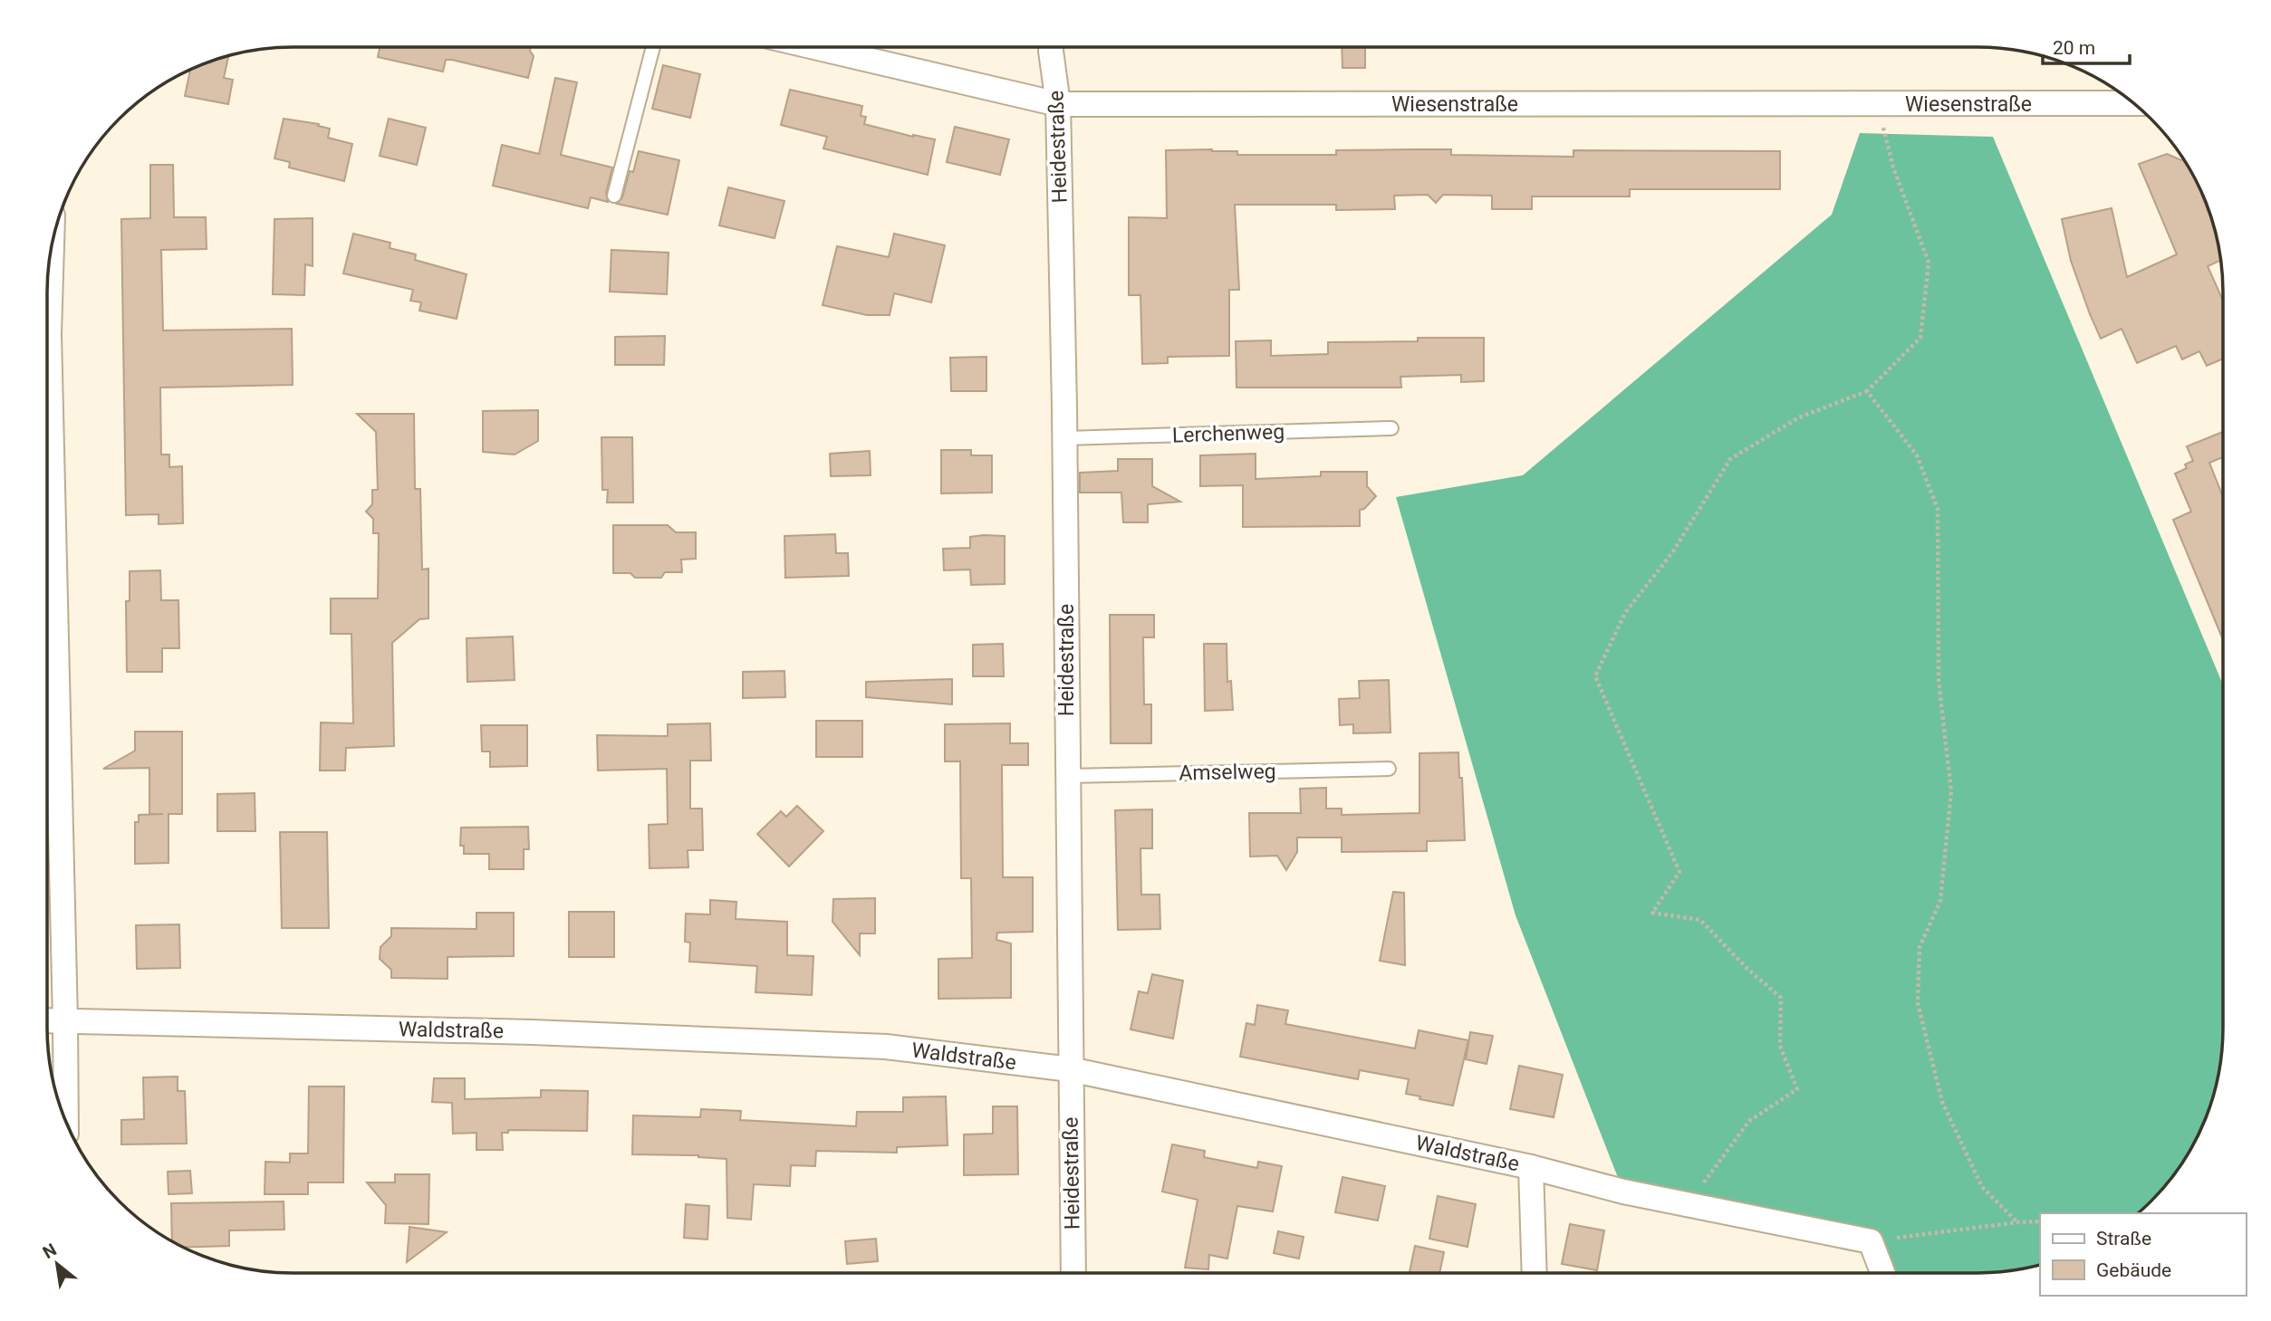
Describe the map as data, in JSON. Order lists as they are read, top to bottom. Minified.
{"streets":{"street":["Wiesenstraße","Heidestraße","Waldstraße"],"lane":["Lerchenweg","Amselweg"]},"crossings":[["Wiesenstraße","Heidestraße"],["Heidestraße","Lerchenweg"],["Heidestraße","Amselweg"],["Heidestraße","Waldstraße"]],"legend":["Straße","Gebäude"],"scale_bar":"20 m","north":"top left"}
